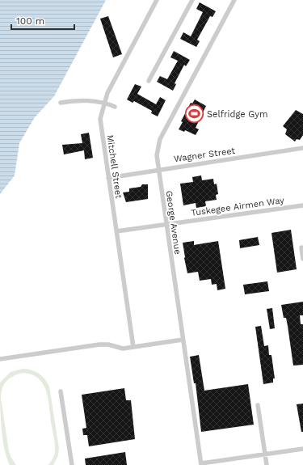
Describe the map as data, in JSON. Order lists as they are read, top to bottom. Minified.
{"streets":{"street":["Wagner Street","Mitchell Street","Tuskegee Airmen Way","George Avenue"]},"crossings":[["Wagner Street","Mitchell Street"],["Wagner Street","George Avenue"],["Mitchell Street","Tuskegee Airmen Way"],["Tuskegee Airmen Way","George Avenue"]],"places":{"sports":["Selfridge Gym"]},"scale_bar":"100 m"}
